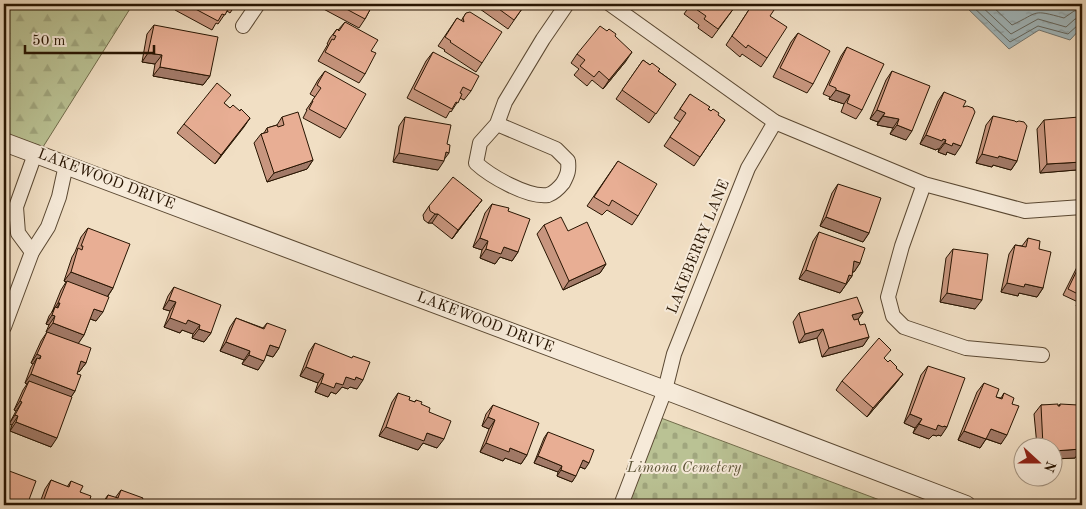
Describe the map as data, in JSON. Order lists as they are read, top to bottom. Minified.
{"streets":{"street":["LAKEWOOD DRIVE","LAKEBERRY LANE"]},"crossings":[["LAKEWOOD DRIVE","LAKEBERRY LANE"]],"parks":["Limona Cemetery"],"scale_bar":"50 m","north":"right"}
